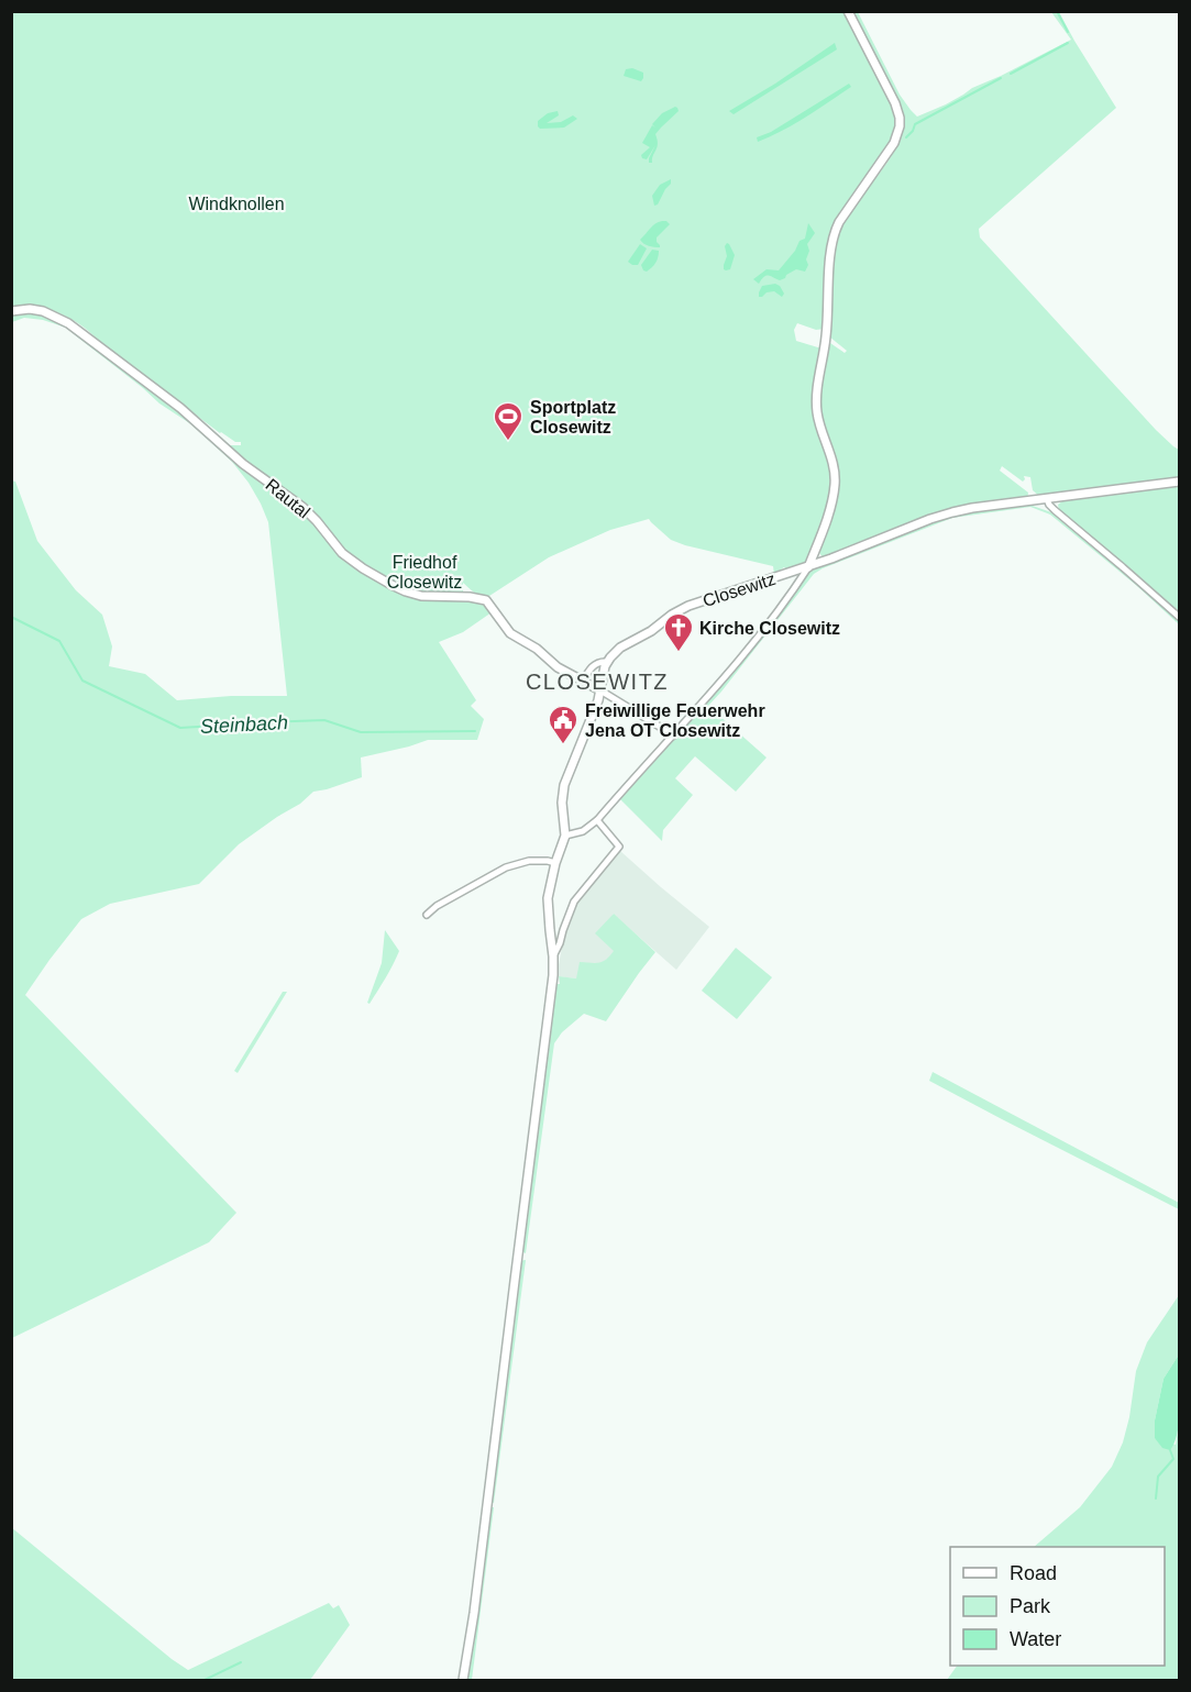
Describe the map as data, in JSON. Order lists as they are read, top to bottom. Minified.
{"streets":{"street":["Rautal","Closewitz"]},"crossings":[["Rautal","Closewitz"]],"districts":["CLOSEWITZ"],"water":["Steinbach"],"parks":["Windknollen","Friedhof Closewitz"],"places":{"sports":["Sportplatz Closewitz"],"church":["Kirche Closewitz"],"public building":["Freiwillige Feuerwehr Jena OT Closewitz"]},"legend":["Road","Park","Water"]}
